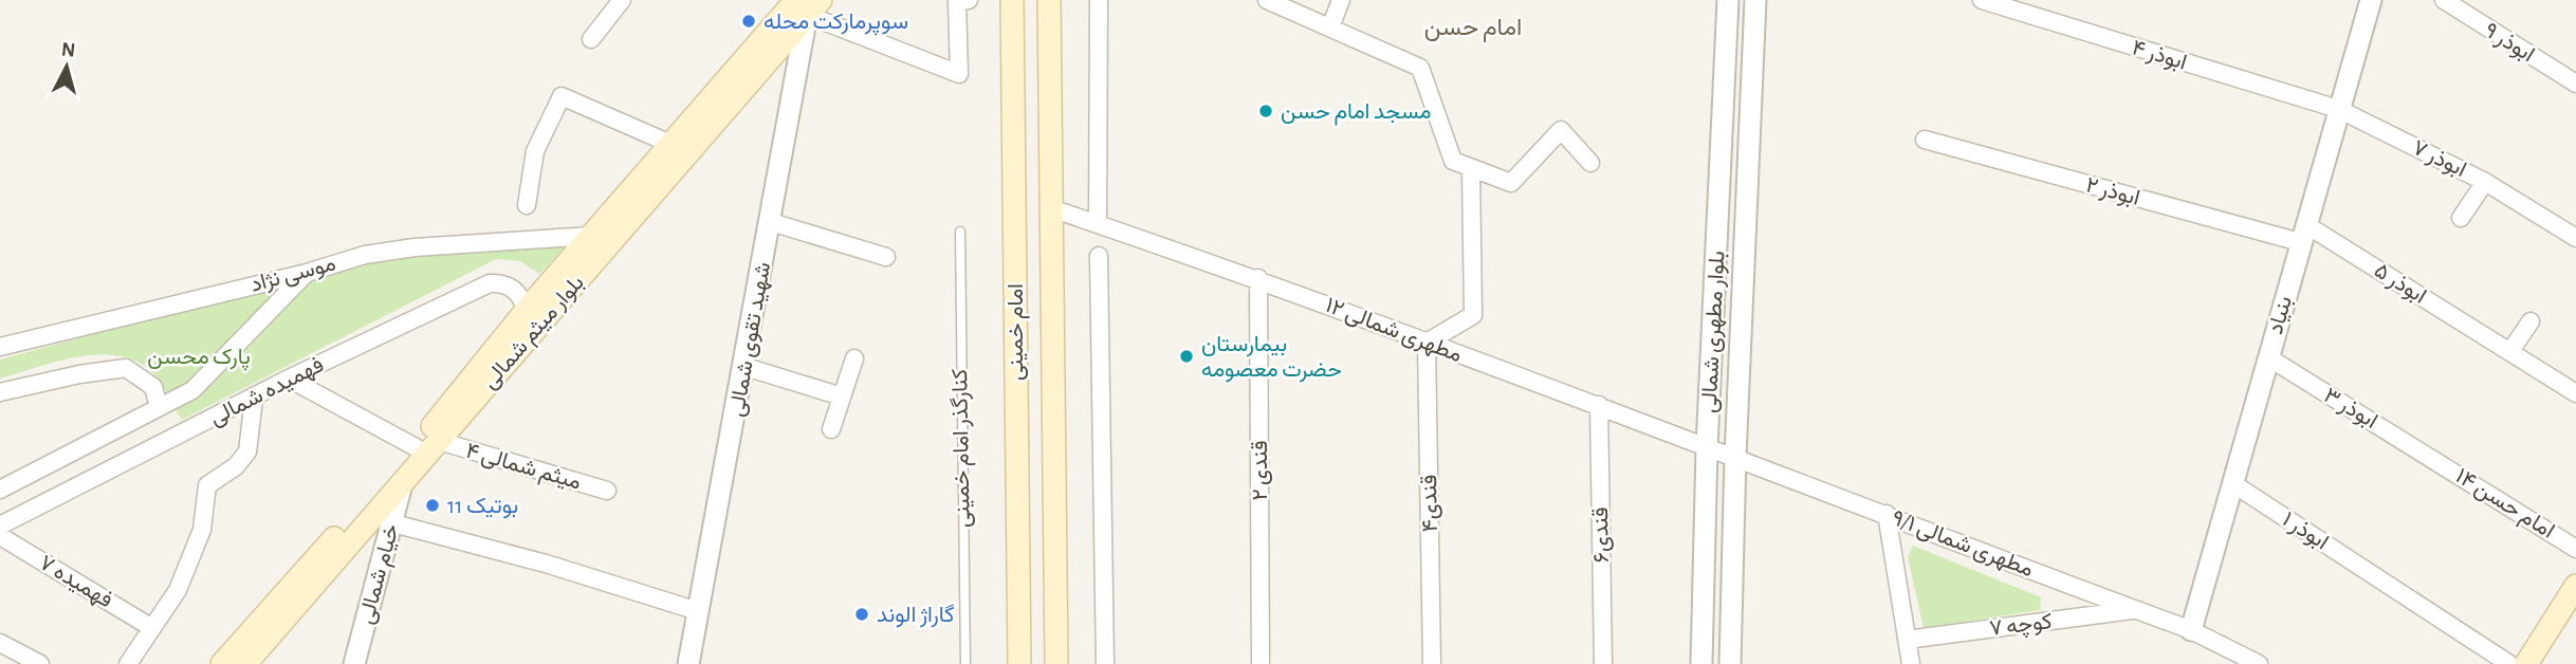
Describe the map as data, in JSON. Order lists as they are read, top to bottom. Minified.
{"streets":{"main road":["بلوار میثم شمالی","امام خمینی"],"street":["ابوذر ۹","ابوذر ۴","ابوذر ۷","ابوذر ۲","موسی نژاد","ابوذر ۵","بنیاد","مطهری شمالی ۱۲","بلوار مطهری شمالی","شهید تقوی شمالی","فهمیده شمالی","ابوذر ۳","میثم شمالی ۴","قندی ۲","قندی۴","امام حسن ۱۴","ابوذر ۱","قندی۶","مطهری شمالی ۹/۱","خیام شمالی","فهمیده ۷","کوچه ۷"],"lane":["کنارگذر امام خمینی"]},"crossings":[["ابوذر ۴","ابوذر ۷"],["ابوذر ۴","بنیاد"],["ابوذر ۷","بنیاد"],["ابوذر ۲","ابوذر ۵"],["ابوذر ۲","بنیاد"],["موسی نژاد","بلوار میثم شمالی"],["موسی نژاد","فهمیده شمالی"],["ابوذر ۵","بنیاد"],["بنیاد","ابوذر ۳"],["بنیاد","ابوذر ۱"],["بنیاد","مطهری شمالی ۹/۱"],["مطهری شمالی ۱۲","امام خمینی"],["مطهری شمالی ۱۲","بلوار مطهری شمالی"],["مطهری شمالی ۱۲","قندی ۲"],["مطهری شمالی ۱۲","قندی۴"],["مطهری شمالی ۱۲","قندی۶"],["مطهری شمالی ۱۲","مطهری شمالی ۹/۱"],["بلوار میثم شمالی","شهید تقوی شمالی"],["بلوار میثم شمالی","فهمیده شمالی"],["بلوار میثم شمالی","میثم شمالی ۴"],["بلوار میثم شمالی","خیام شمالی"],["بلوار مطهری شمالی","مطهری شمالی ۹/۱"],["ابوذر ۳","امام حسن ۱۴"],["مطهری شمالی ۹/۱","کوچه ۷"]],"districts":["امام حسن"],"parks":["پارک محسن"],"places":["سوپرمارکت محله","مسجد امام حسن","بیمارستان حضرت معصومه","بوتیک 11","گاراژ الوند"],"north":"top"}
